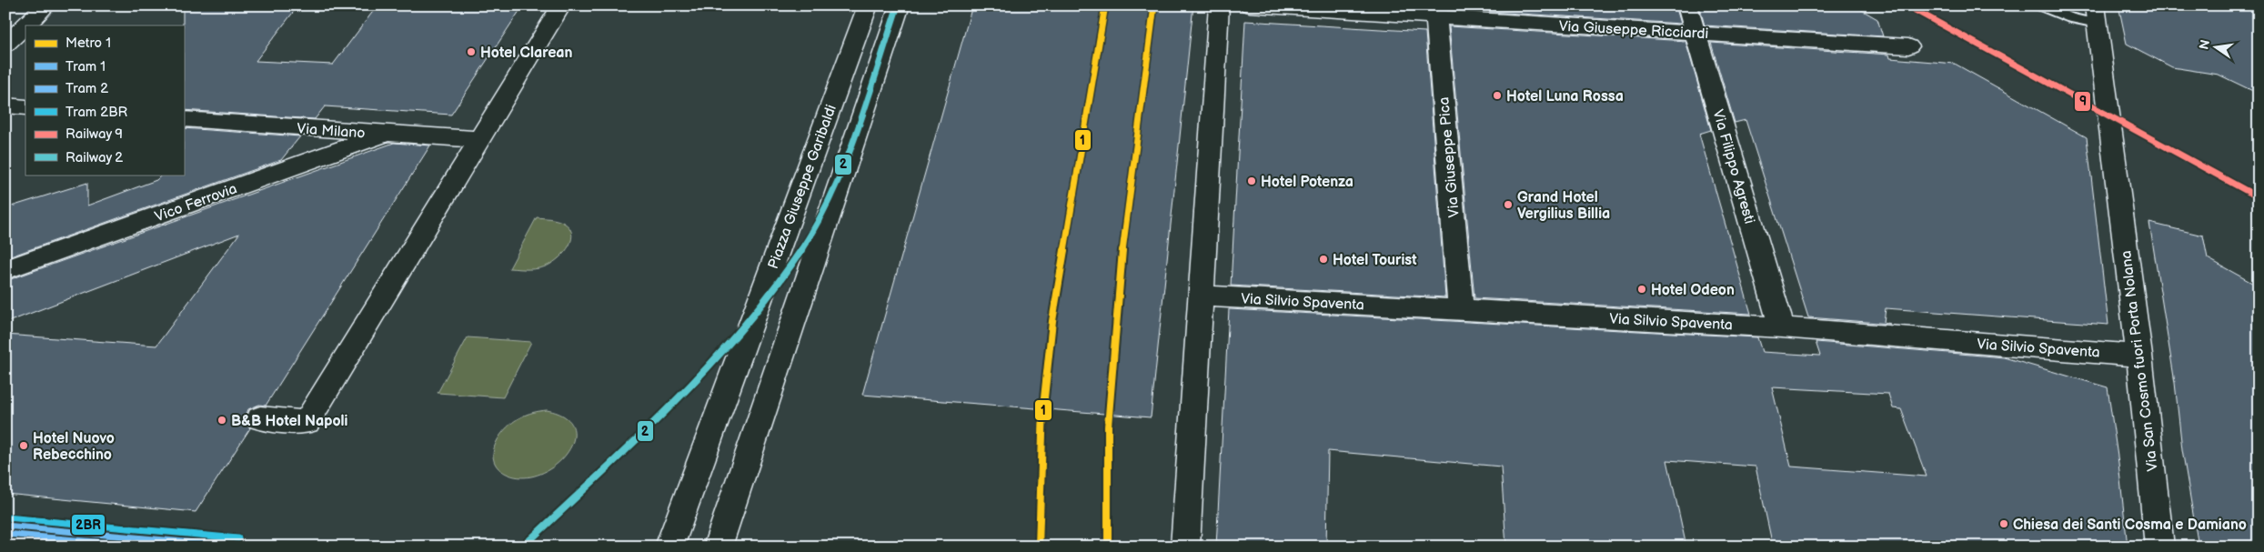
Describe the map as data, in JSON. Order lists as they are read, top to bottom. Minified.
{"streets":{"street":["Via Giuseppe Ricciardi","Via Milano","Via Giuseppe Pica","Via Filippo Agresti","Piazza Giuseppe Garibaldi","Vico Ferrovia","Via Silvio Spaventa","Via San Cosmo fuori Porta Nolana"]},"crossings":[["Via Giuseppe Ricciardi","Via Giuseppe Pica"],["Via Giuseppe Ricciardi","Via Filippo Agresti"],["Via Milano","Vico Ferrovia"],["Via Giuseppe Pica","Via Silvio Spaventa"],["Via Filippo Agresti","Via Silvio Spaventa"],["Via Silvio Spaventa","Via San Cosmo fuori Porta Nolana"]],"places":["Hotel Clarean","Hotel Luna Rossa","Hotel Potenza","Grand Hotel Vergilius Billia","Hotel Tourist","Hotel Odeon","B&B Hotel Napoli","Hotel Nuovo Rebecchino","Chiesa dei Santi Cosma e Damiano"],"lines":["metro line 1","rail line 9","rail line 2","tram line 2BR","tram line 1","tram line 2"],"legend":["Metro 1","Tram 1","Tram 2","Tram 2BR","Railway 9","Railway 2"],"north":"left"}
